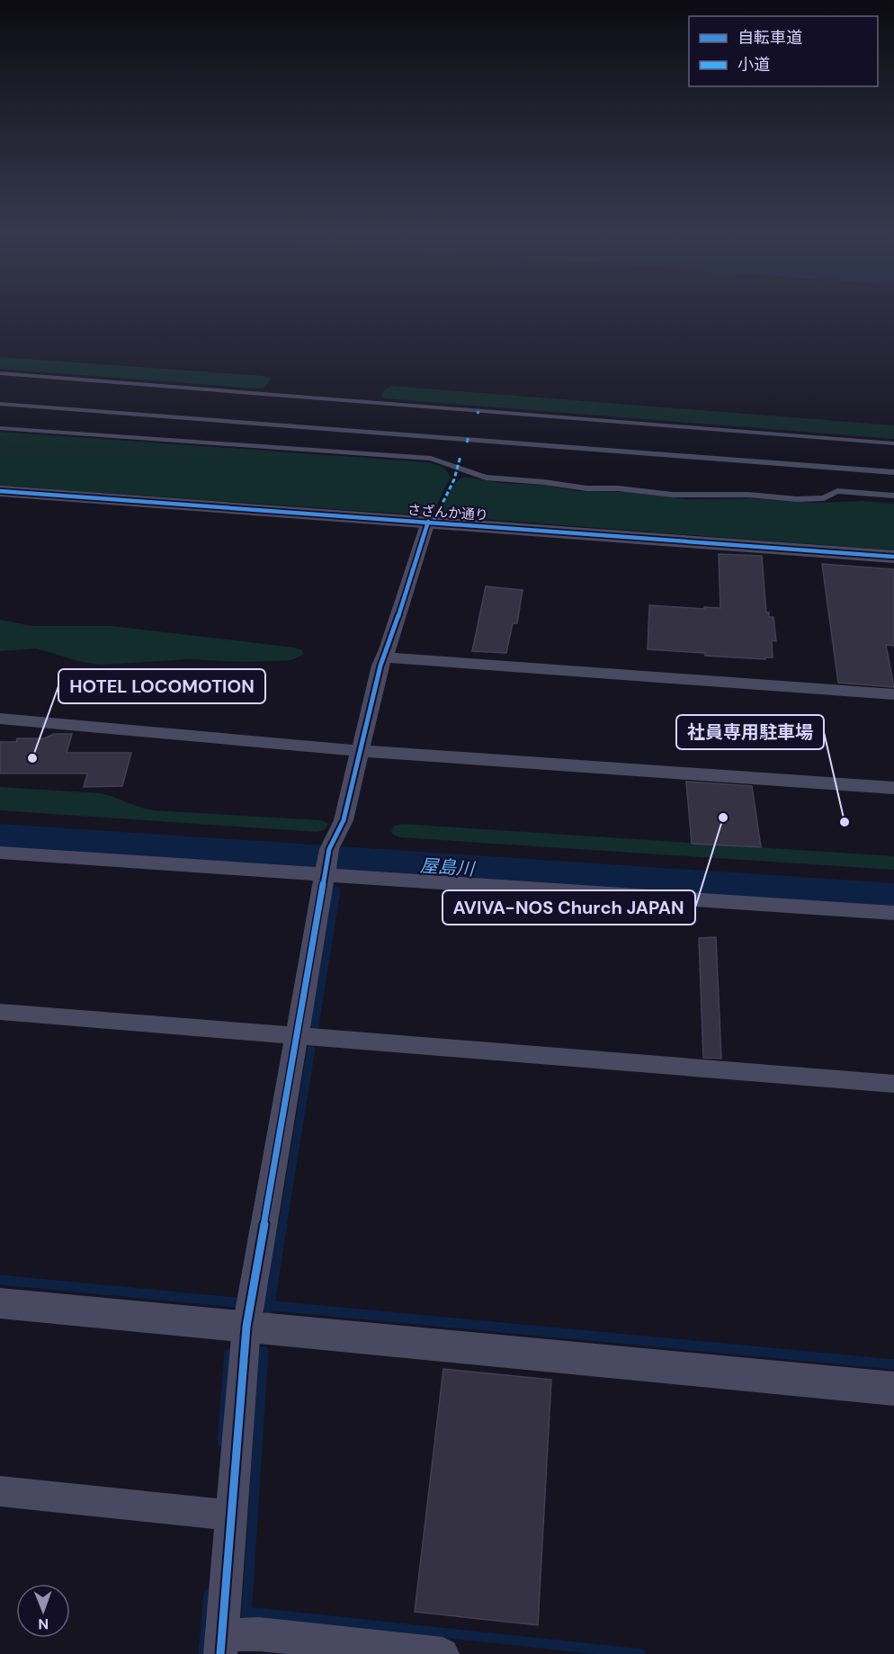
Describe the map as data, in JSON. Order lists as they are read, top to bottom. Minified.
{"streets":{"street":["さざんか通り"]},"water":["屋島川"],"places":["HOTEL LOCOMOTION","AVIVA-NOS Church JAPAN","社員専用駐車場"],"legend":["自転車道","小道"],"north":"bottom"}
